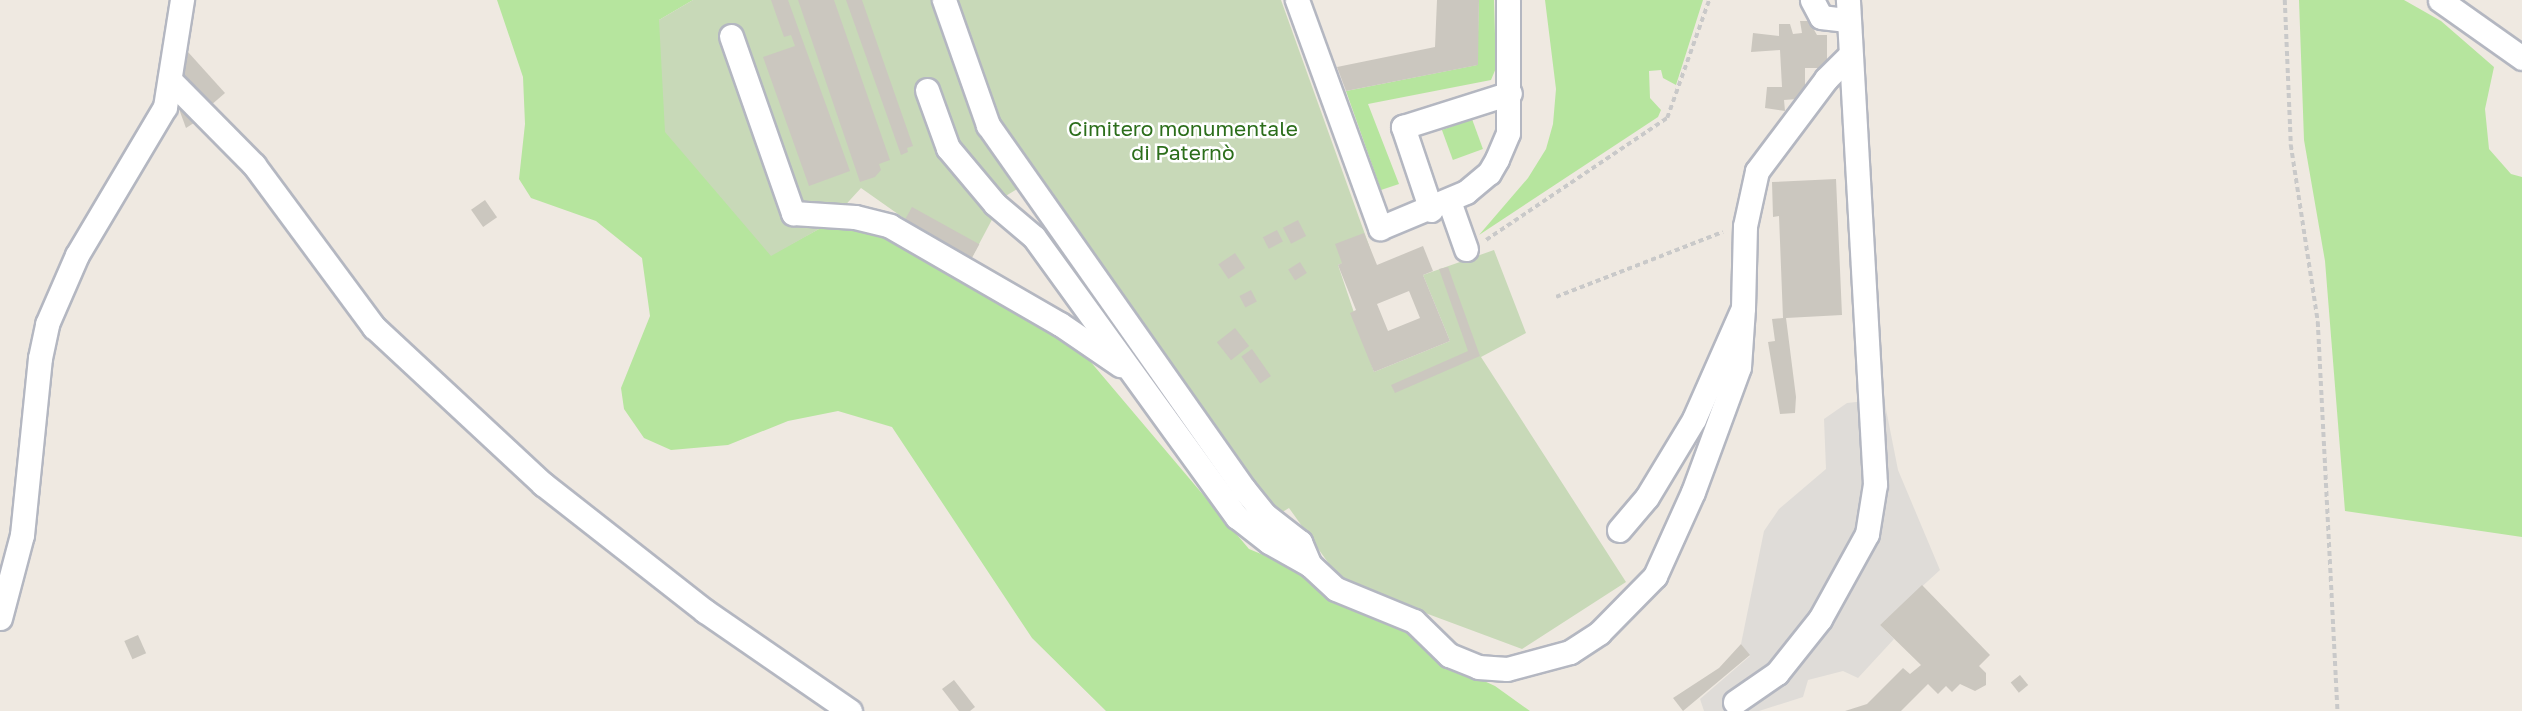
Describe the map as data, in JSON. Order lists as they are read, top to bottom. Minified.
{"parks":["Cimitero monumentale di Paternò"]}
